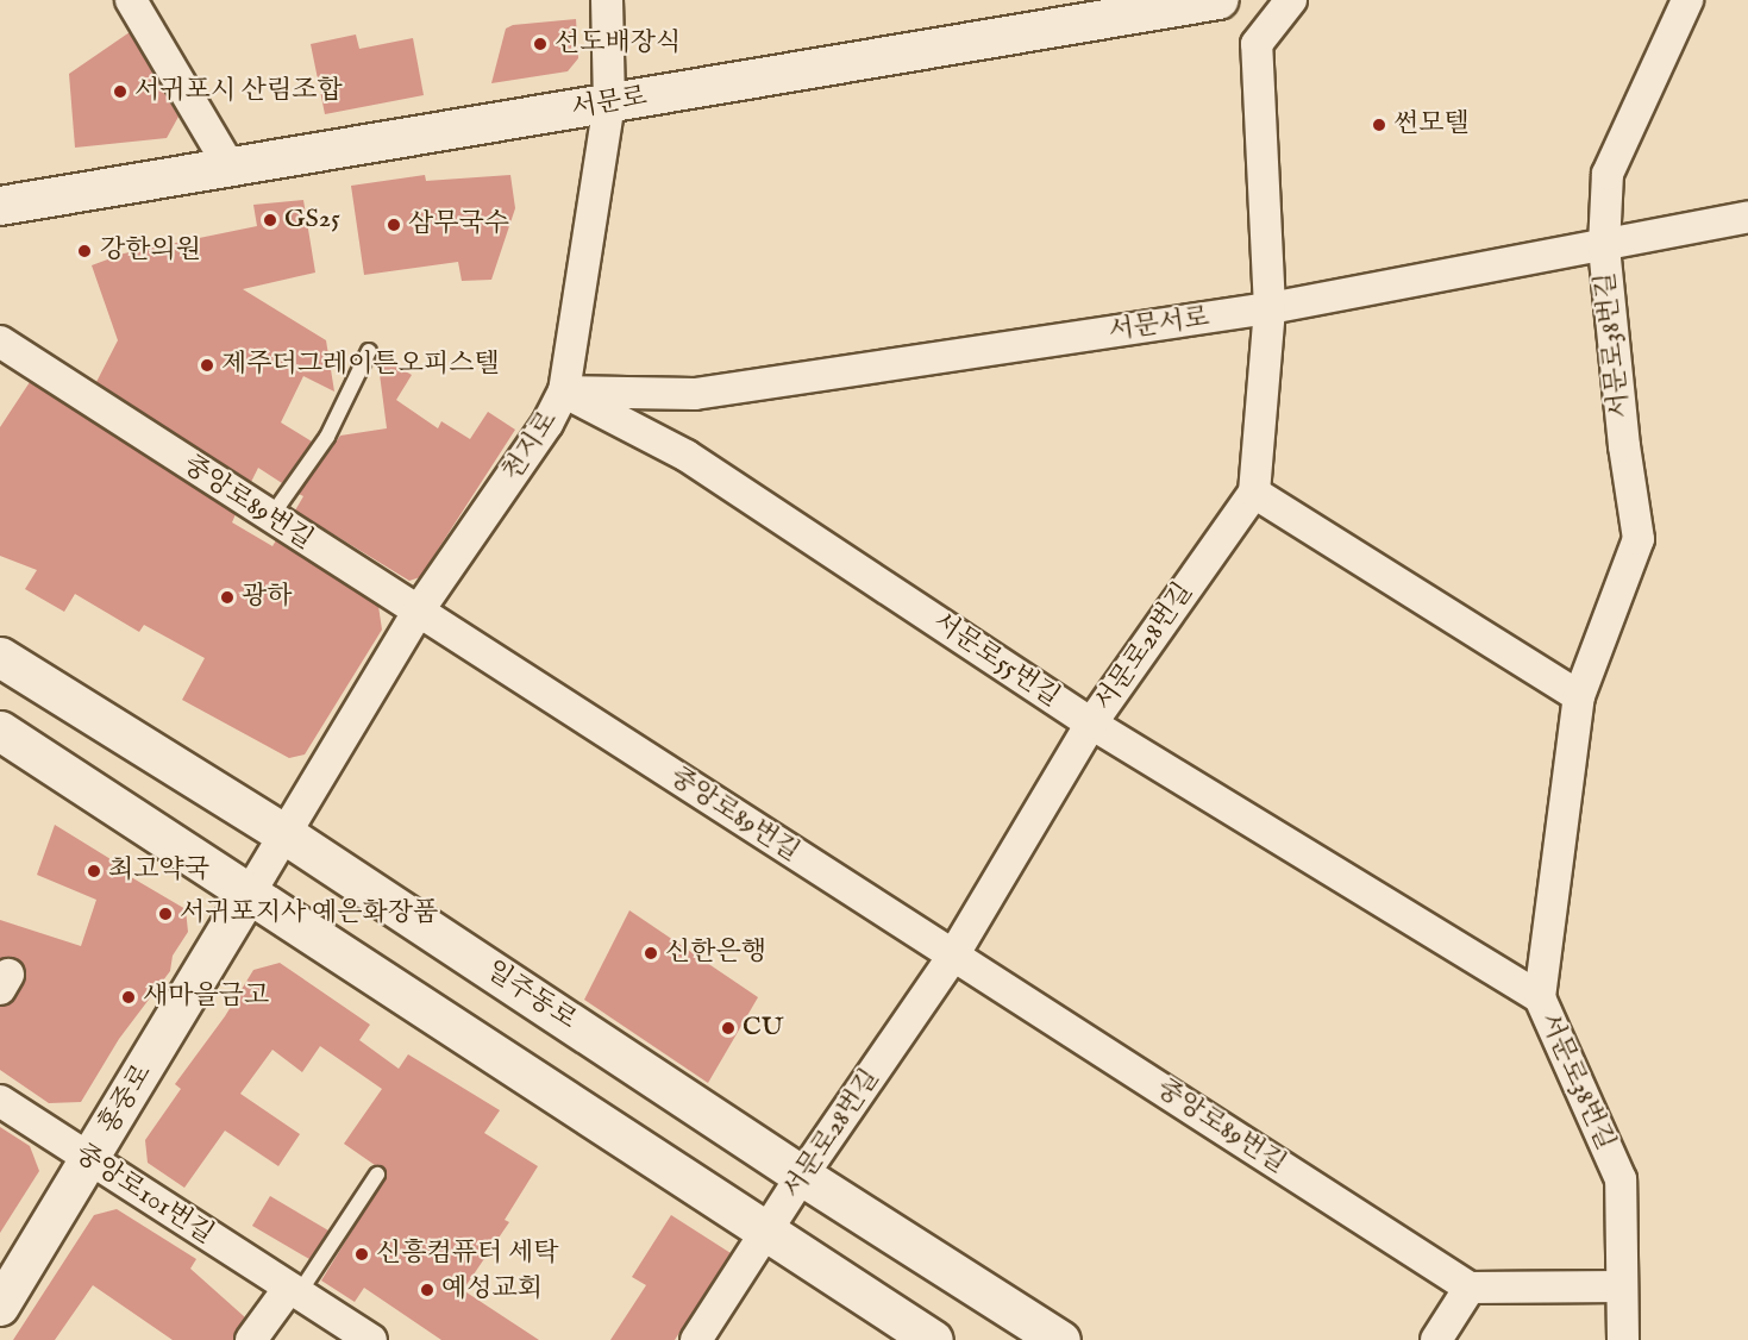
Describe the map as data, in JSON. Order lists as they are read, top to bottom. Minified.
{"streets":{"main road":["일주동로"],"street":["서문로","서문서로","서문로38번길","천지로","중앙로89번길","서문로28번길","서문로55번길","홍중로","중앙로101번길"]},"crossings":[["서문로","천지로"],["서문서로","서문로38번길"],["서문서로","천지로"],["서문서로","서문로55번길"],["서문로38번길","서문로55번길"],["천지로","중앙로89번길"],["천지로","서문로55번길"],["천지로","일주동로"],["천지로","홍중로"],["중앙로89번길","서문로28번길"],["서문로28번길","서문로55번길"],["서문로28번길","일주동로"],["홍중로","중앙로101번길"]],"places":["선도배장식","서귀포시 산림조합","썬모텔","GS25","삼무국수","강한의원","제주더그레이튼오피스텔","광하","최고약국","서귀포지사 예은화장품","신한은행","새마을금고","CU","신흥컴퓨터 세탁","예성교회"]}
